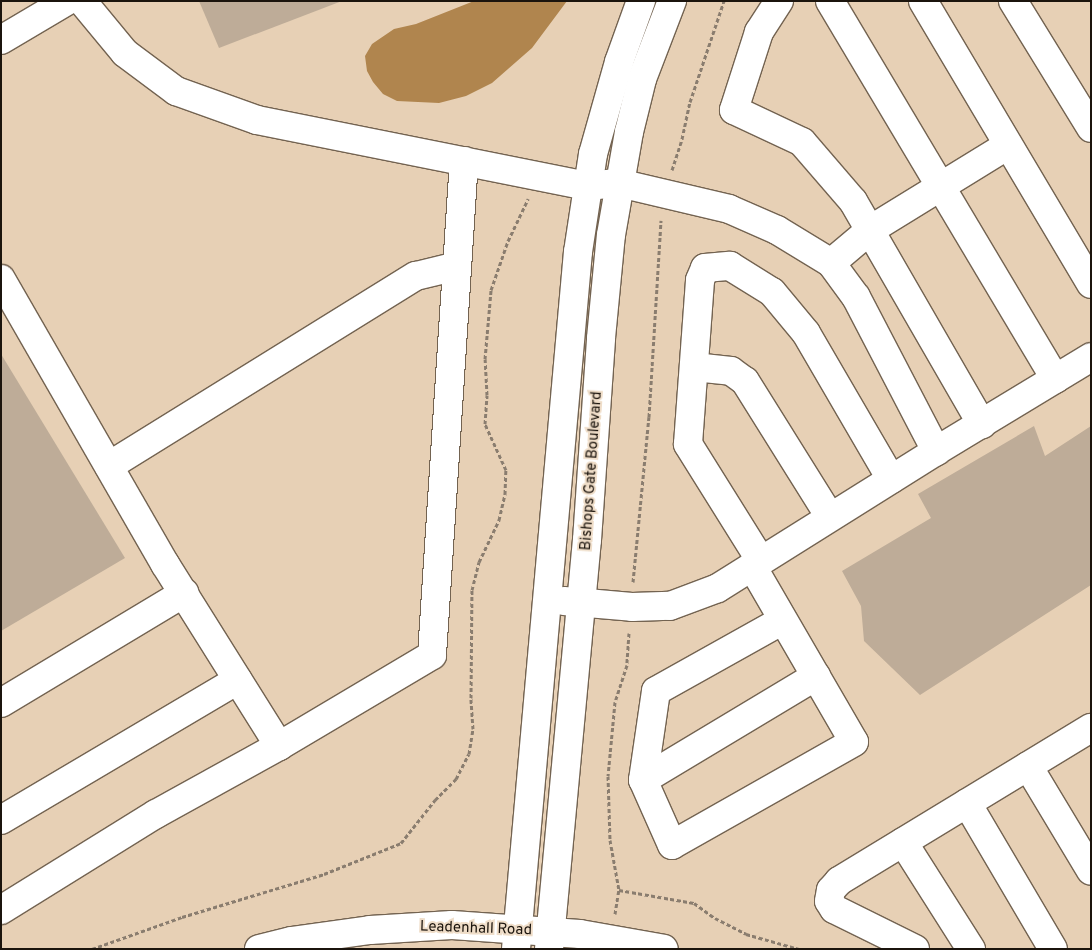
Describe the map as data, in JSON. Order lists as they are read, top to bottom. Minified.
{"streets":{"street":["Bishops Gate Boulevard","Leadenhall Road"]},"crossings":[["Bishops Gate Boulevard","Leadenhall Road"]]}
